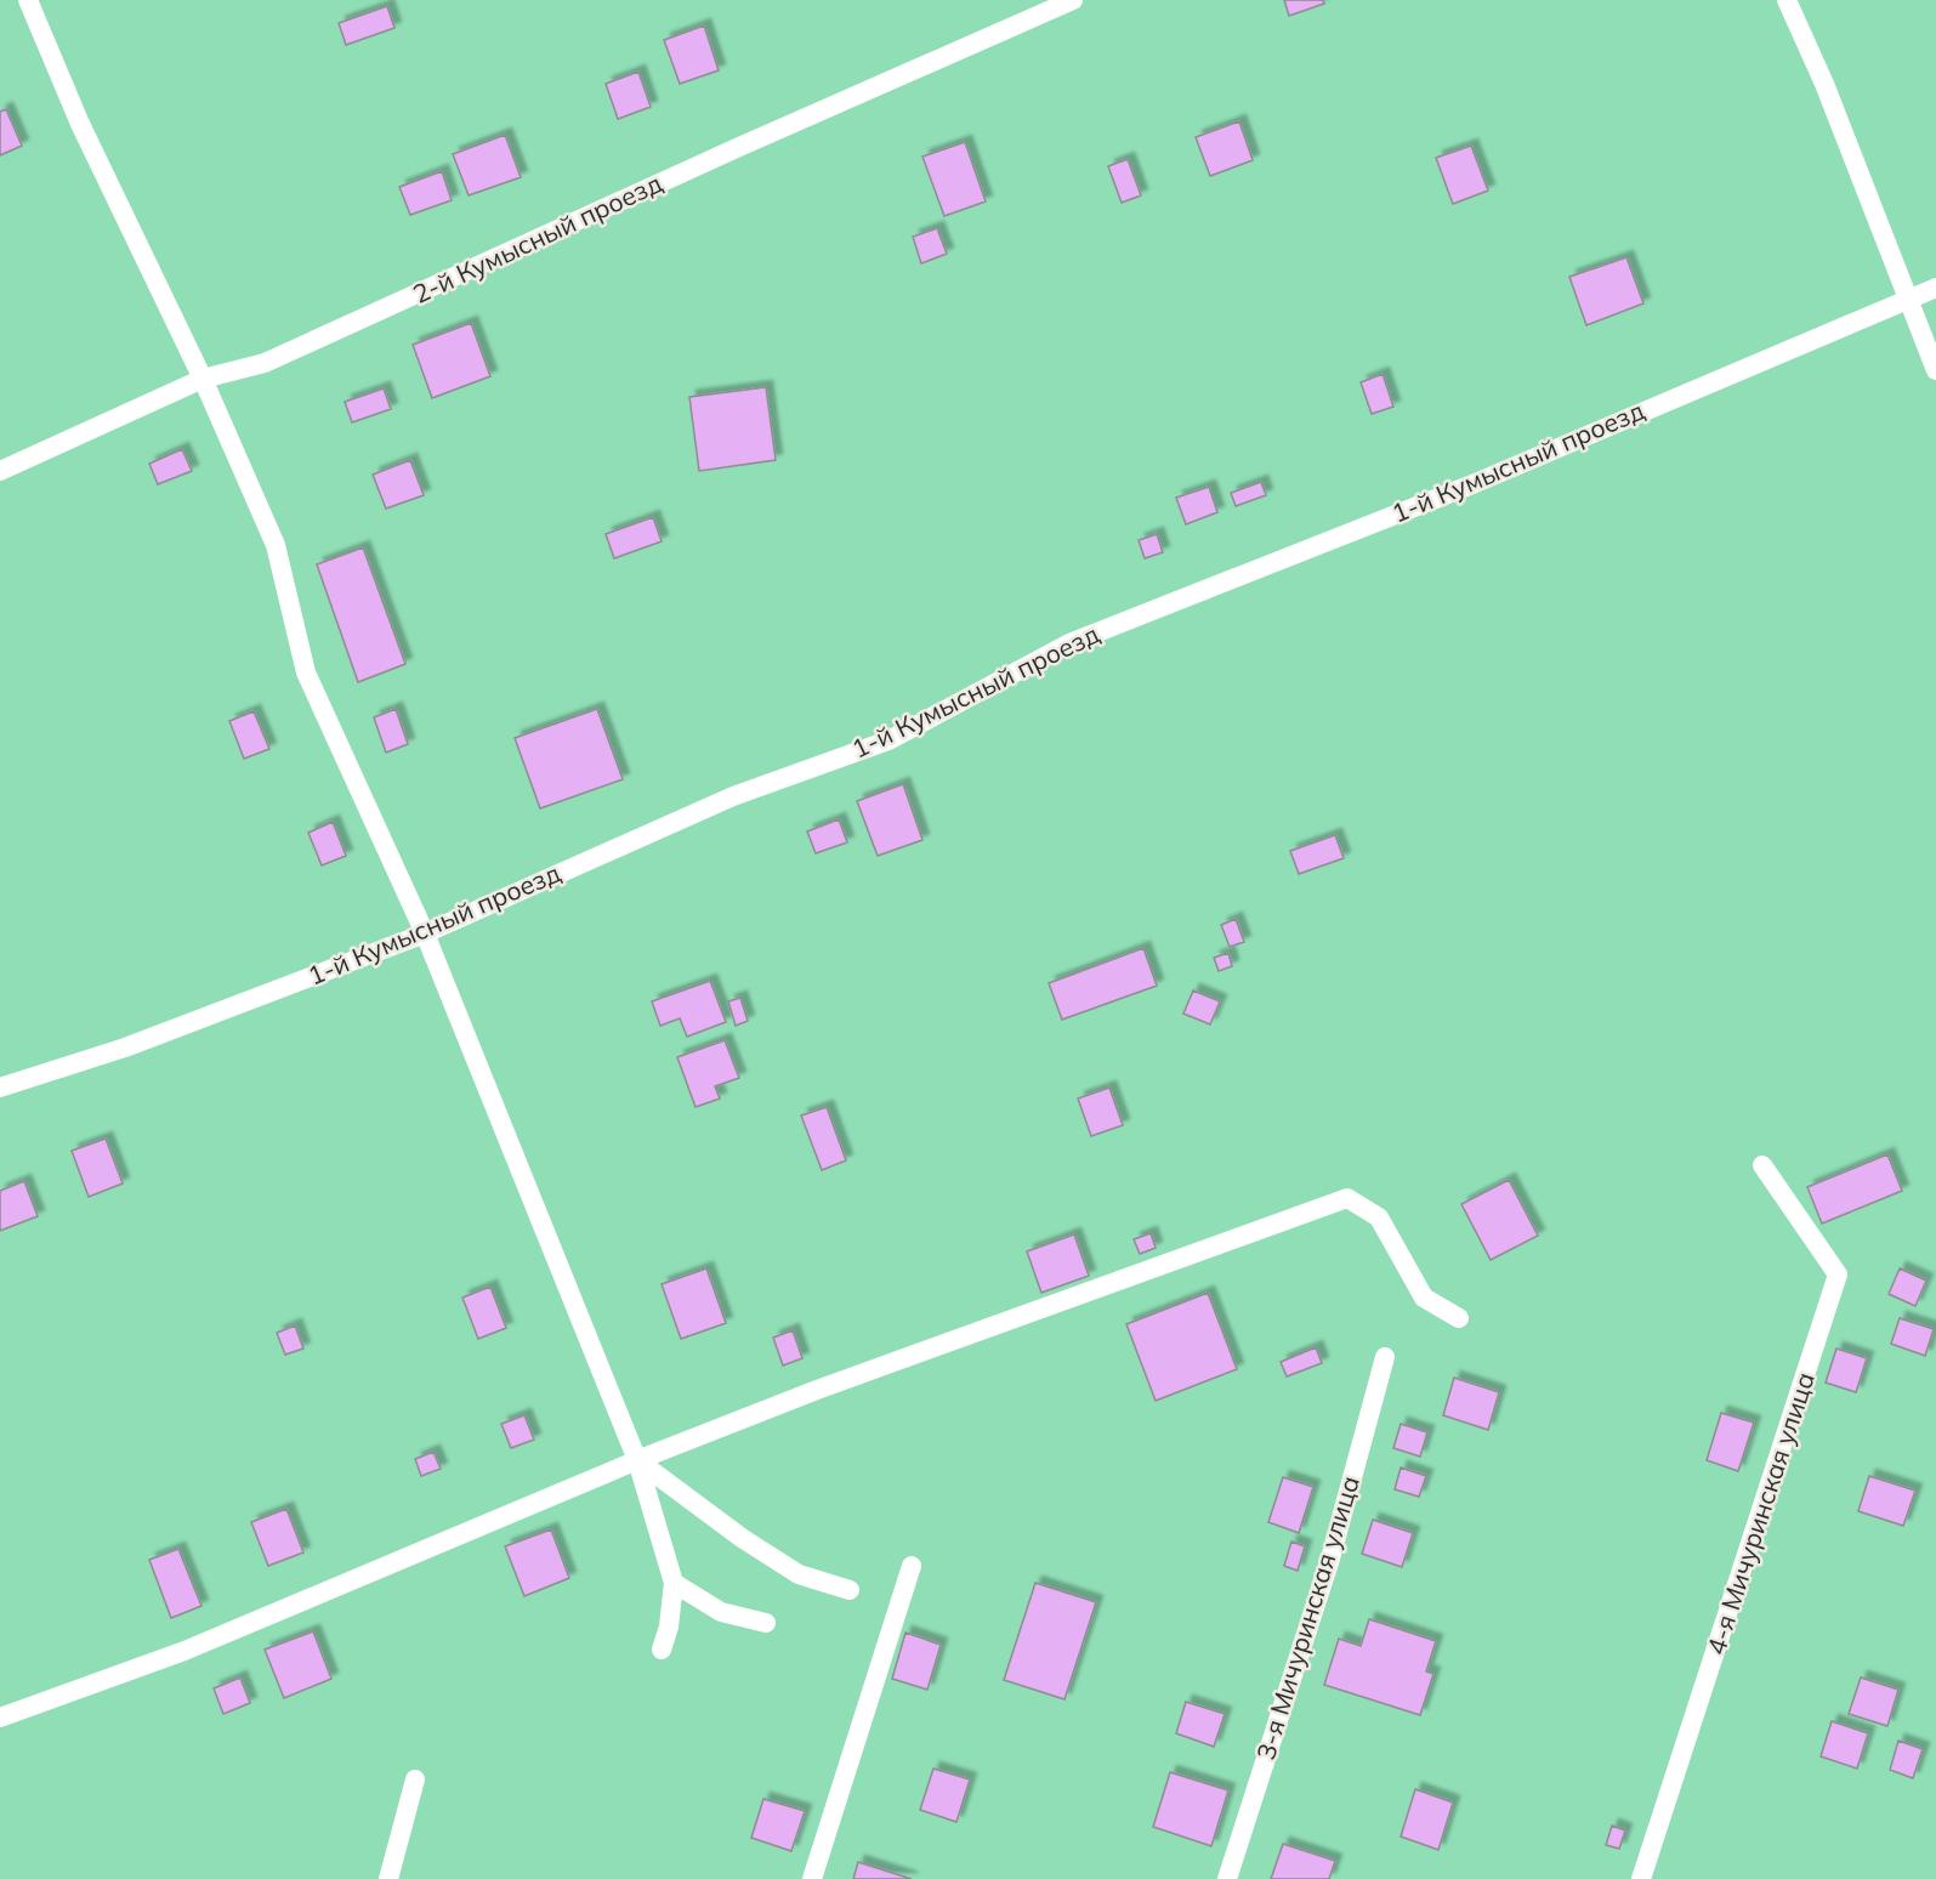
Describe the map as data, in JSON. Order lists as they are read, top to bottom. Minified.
{"streets":{"lane":["2-й Кумысный проезд","1-й Кумысный проезд","4-я Мичуринская улица","3-я Мичуринская улица"]}}
